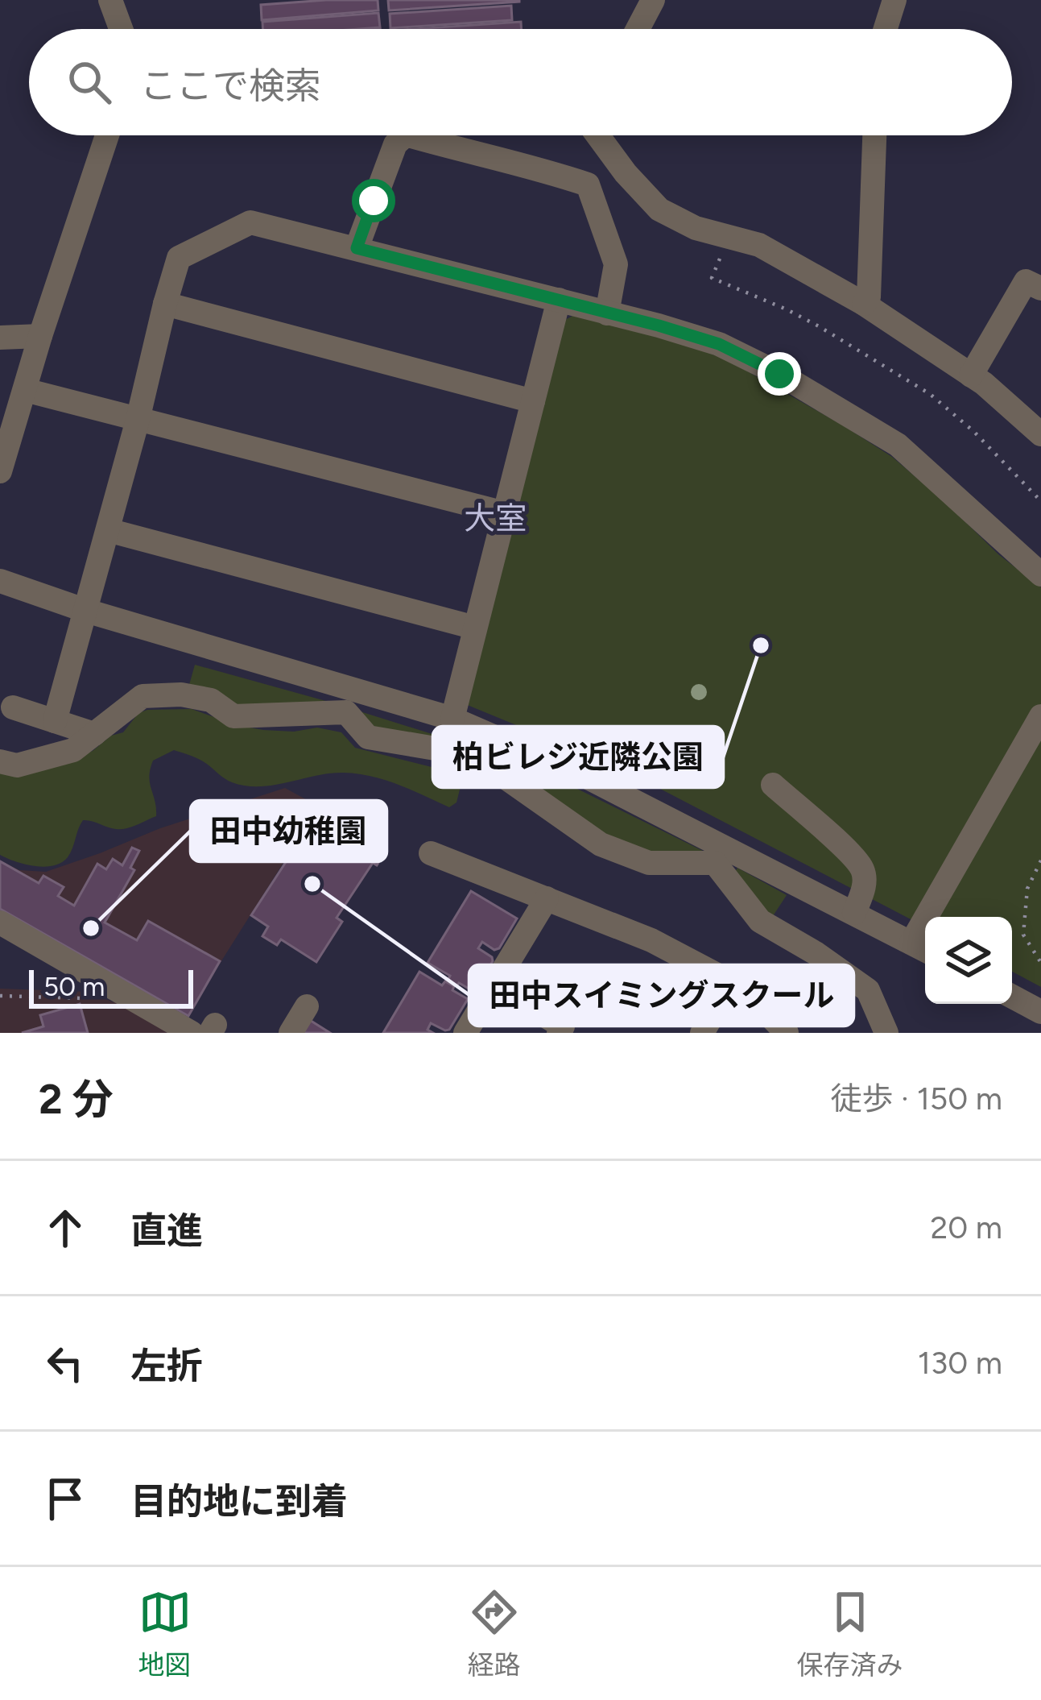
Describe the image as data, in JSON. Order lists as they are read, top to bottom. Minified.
{"districts":["大室"],"places":["柏ビレジ近隣公園","田中スイミングスクール","田中幼稚園"],"scale_bar":"50 m","page":{"search":"ここで検索","scale":"50 m","heading":["2 分","徒歩 · 150 m"],"list":[["直進","20 m"],["左折","130 m"],"目的地に到着"],"nav":["地図","経路","保存済み"]}}
